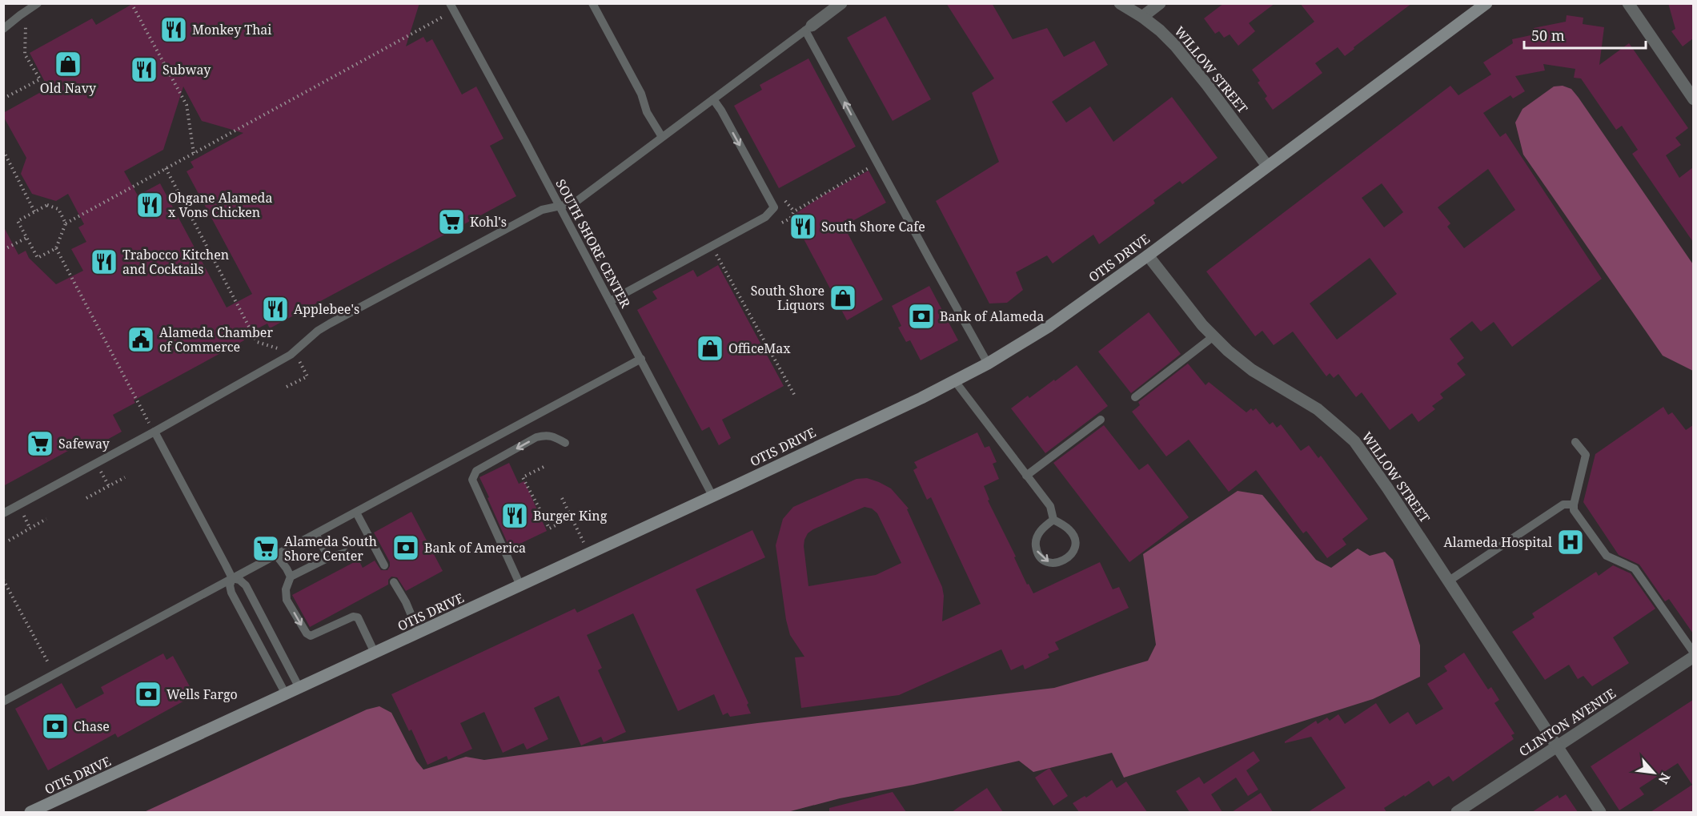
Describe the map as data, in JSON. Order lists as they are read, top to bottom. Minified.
{"streets":{"main road":["OTIS DRIVE"],"street":["WILLOW STREET","CLINTON AVENUE"],"lane":["SOUTH SHORE CENTER"]},"crossings":[["WILLOW STREET","OTIS DRIVE"],["WILLOW STREET","CLINTON AVENUE"],["SOUTH SHORE CENTER","OTIS DRIVE"]],"places":{"restaurant":["Monkey Thai","Subway","Ohgane Alameda x Vons Chicken","South Shore Cafe","Trabocco Kitchen and Cocktails","Applebee's","Burger King"],"shop":["Old Navy","South Shore Liquors","OfficeMax"],"supermarket":["Kohl's","Safeway","Alameda South Shore Center"],"bank":["Bank of Alameda","Bank of America","Wells Fargo","Chase"],"public building":["Alameda Chamber of Commerce"],"hospital":["Alameda Hospital"]},"scale_bar":"50 m","north":"bottom right"}
